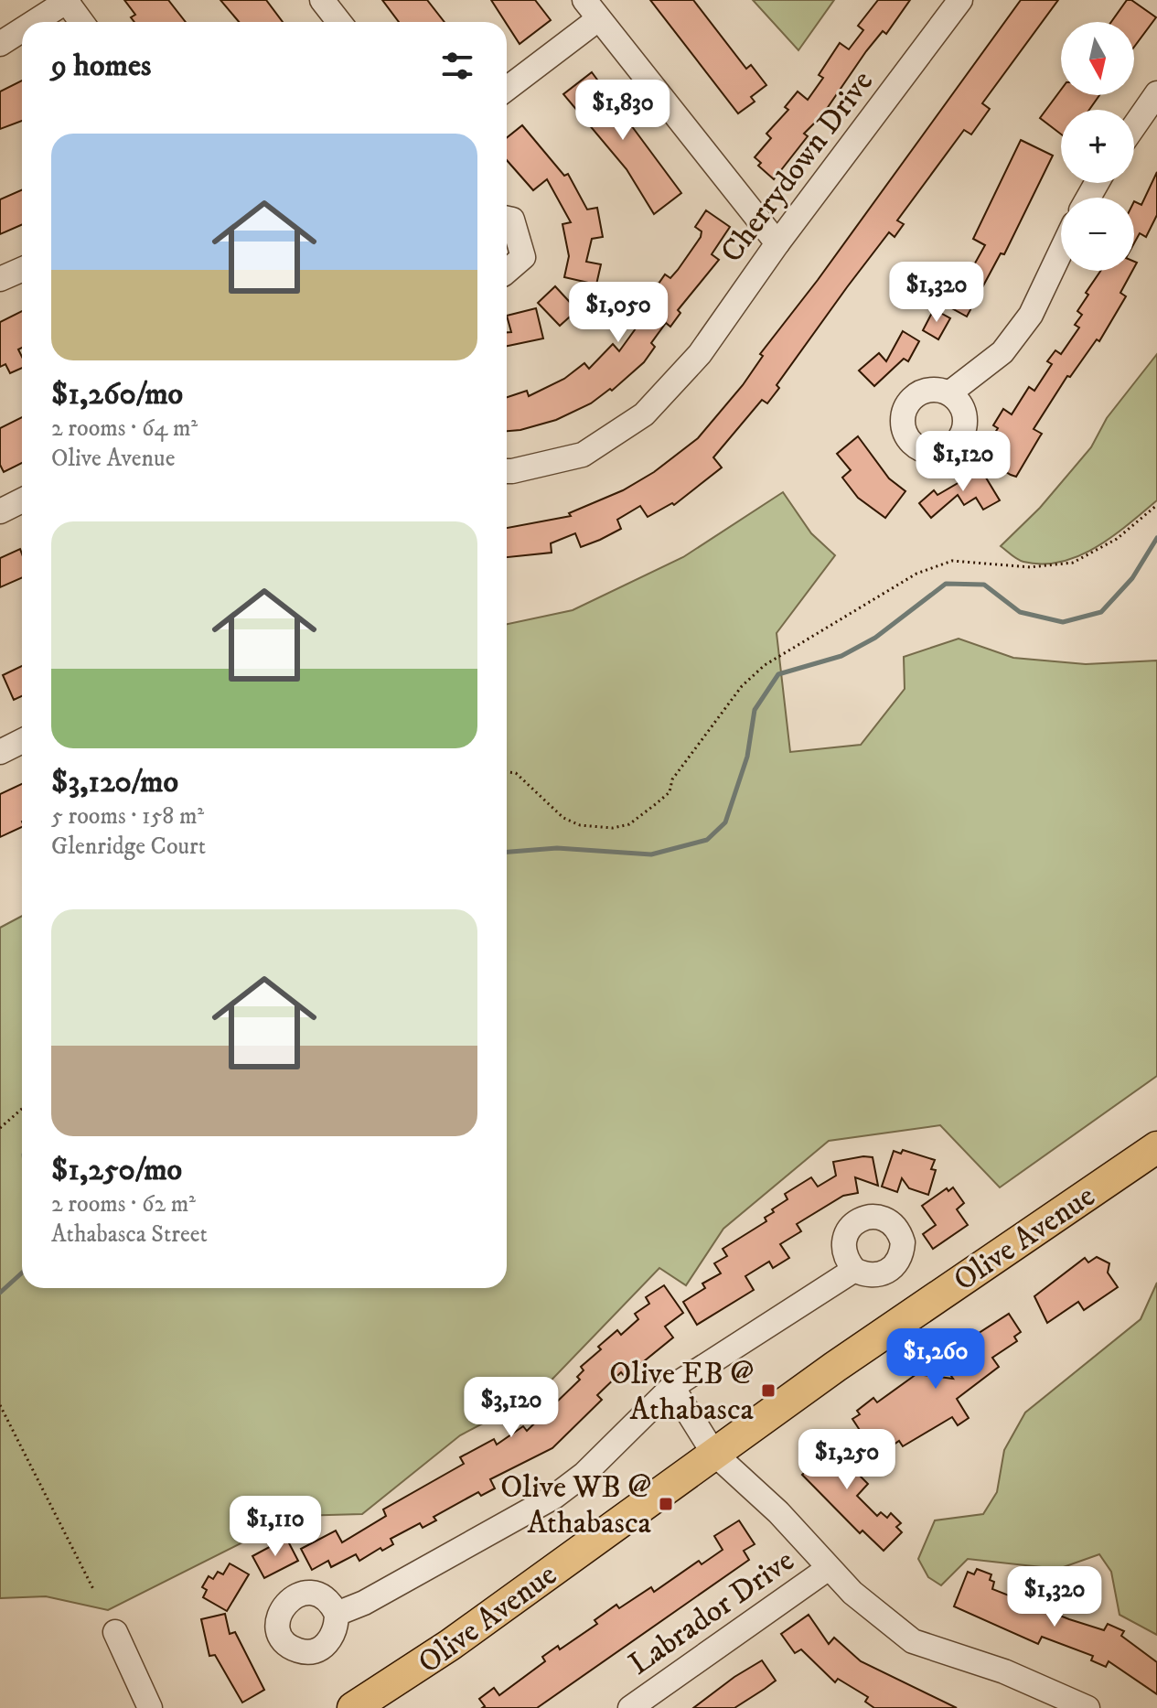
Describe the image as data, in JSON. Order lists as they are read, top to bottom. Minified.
{"streets":{"main road":["Olive Avenue"],"street":["Cherrydown Drive","Labrador Drive"]},"places":{"transit":["Olive EB @ Athabasca","Olive WB @ Athabasca"]},"north":"bottom","page":{"map_buttons":["+","−"],"heading":"9 homes","price":["$1,830","$1,320","$1,050","$1,120","$1,260","$3,120","$1,250","$1,110","$1,320"],"list":[{"name":"$1,260/mo","note":"2 rooms · 64 m² · Olive Avenue"},{"name":"$3,120/mo","note":"5 rooms · 158 m² · Glenridge Court"},{"name":"$1,250/mo","note":"2 rooms · 62 m² · Athabasca Street"}]}}
